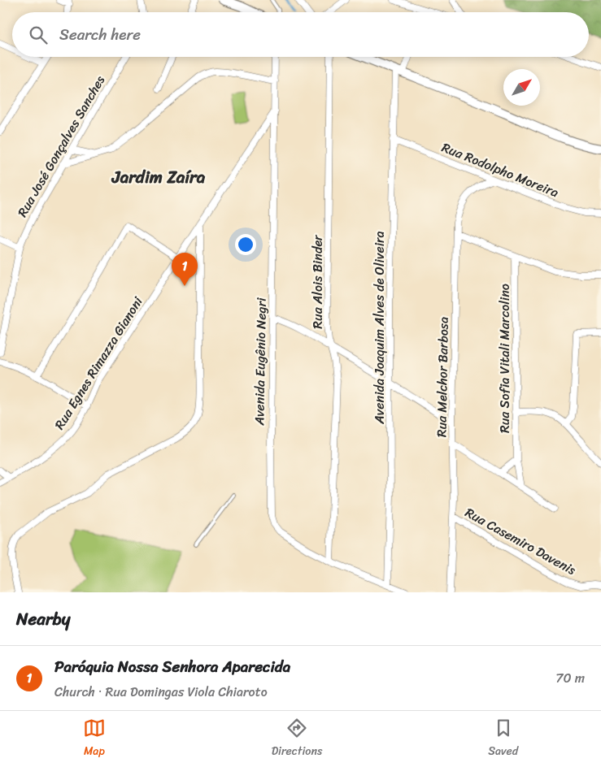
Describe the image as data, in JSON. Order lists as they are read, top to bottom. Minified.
{"streets":{"street":["Rua José Gonçalves Sanches","Rua Rodolpho Moreira","Rua Alois Binder","Avenida Joaquim Alves de Oliveira","Rua Sofia Vitali Marcolino","Avenida Eugênio Negri","Rua Egnes Rimazza Gianoni","Rua Melchor Barbosa","Rua Casemiro Davenis"]},"crossings":[["Rua Rodolpho Moreira","Avenida Joaquim Alves de Oliveira"],["Rua Rodolpho Moreira","Rua Melchor Barbosa"],["Rua Alois Binder","Avenida Eugênio Negri"],["Avenida Joaquim Alves de Oliveira","Avenida Eugênio Negri"],["Avenida Eugênio Negri","Rua Egnes Rimazza Gianoni"],["Rua Melchor Barbosa","Rua Casemiro Davenis"]],"districts":["Jardim Zaíra"],"north":"top right","page":{"search":"Search here","pins":"1","heading":"Nearby","list":[{"mark":"1","name":"Paróquia Nossa Senhora Aparecida","note":"Church · Rua Domingas Viola Chiaroto","value":"70 m"}],"nav":["Map","Directions","Saved"]}}
